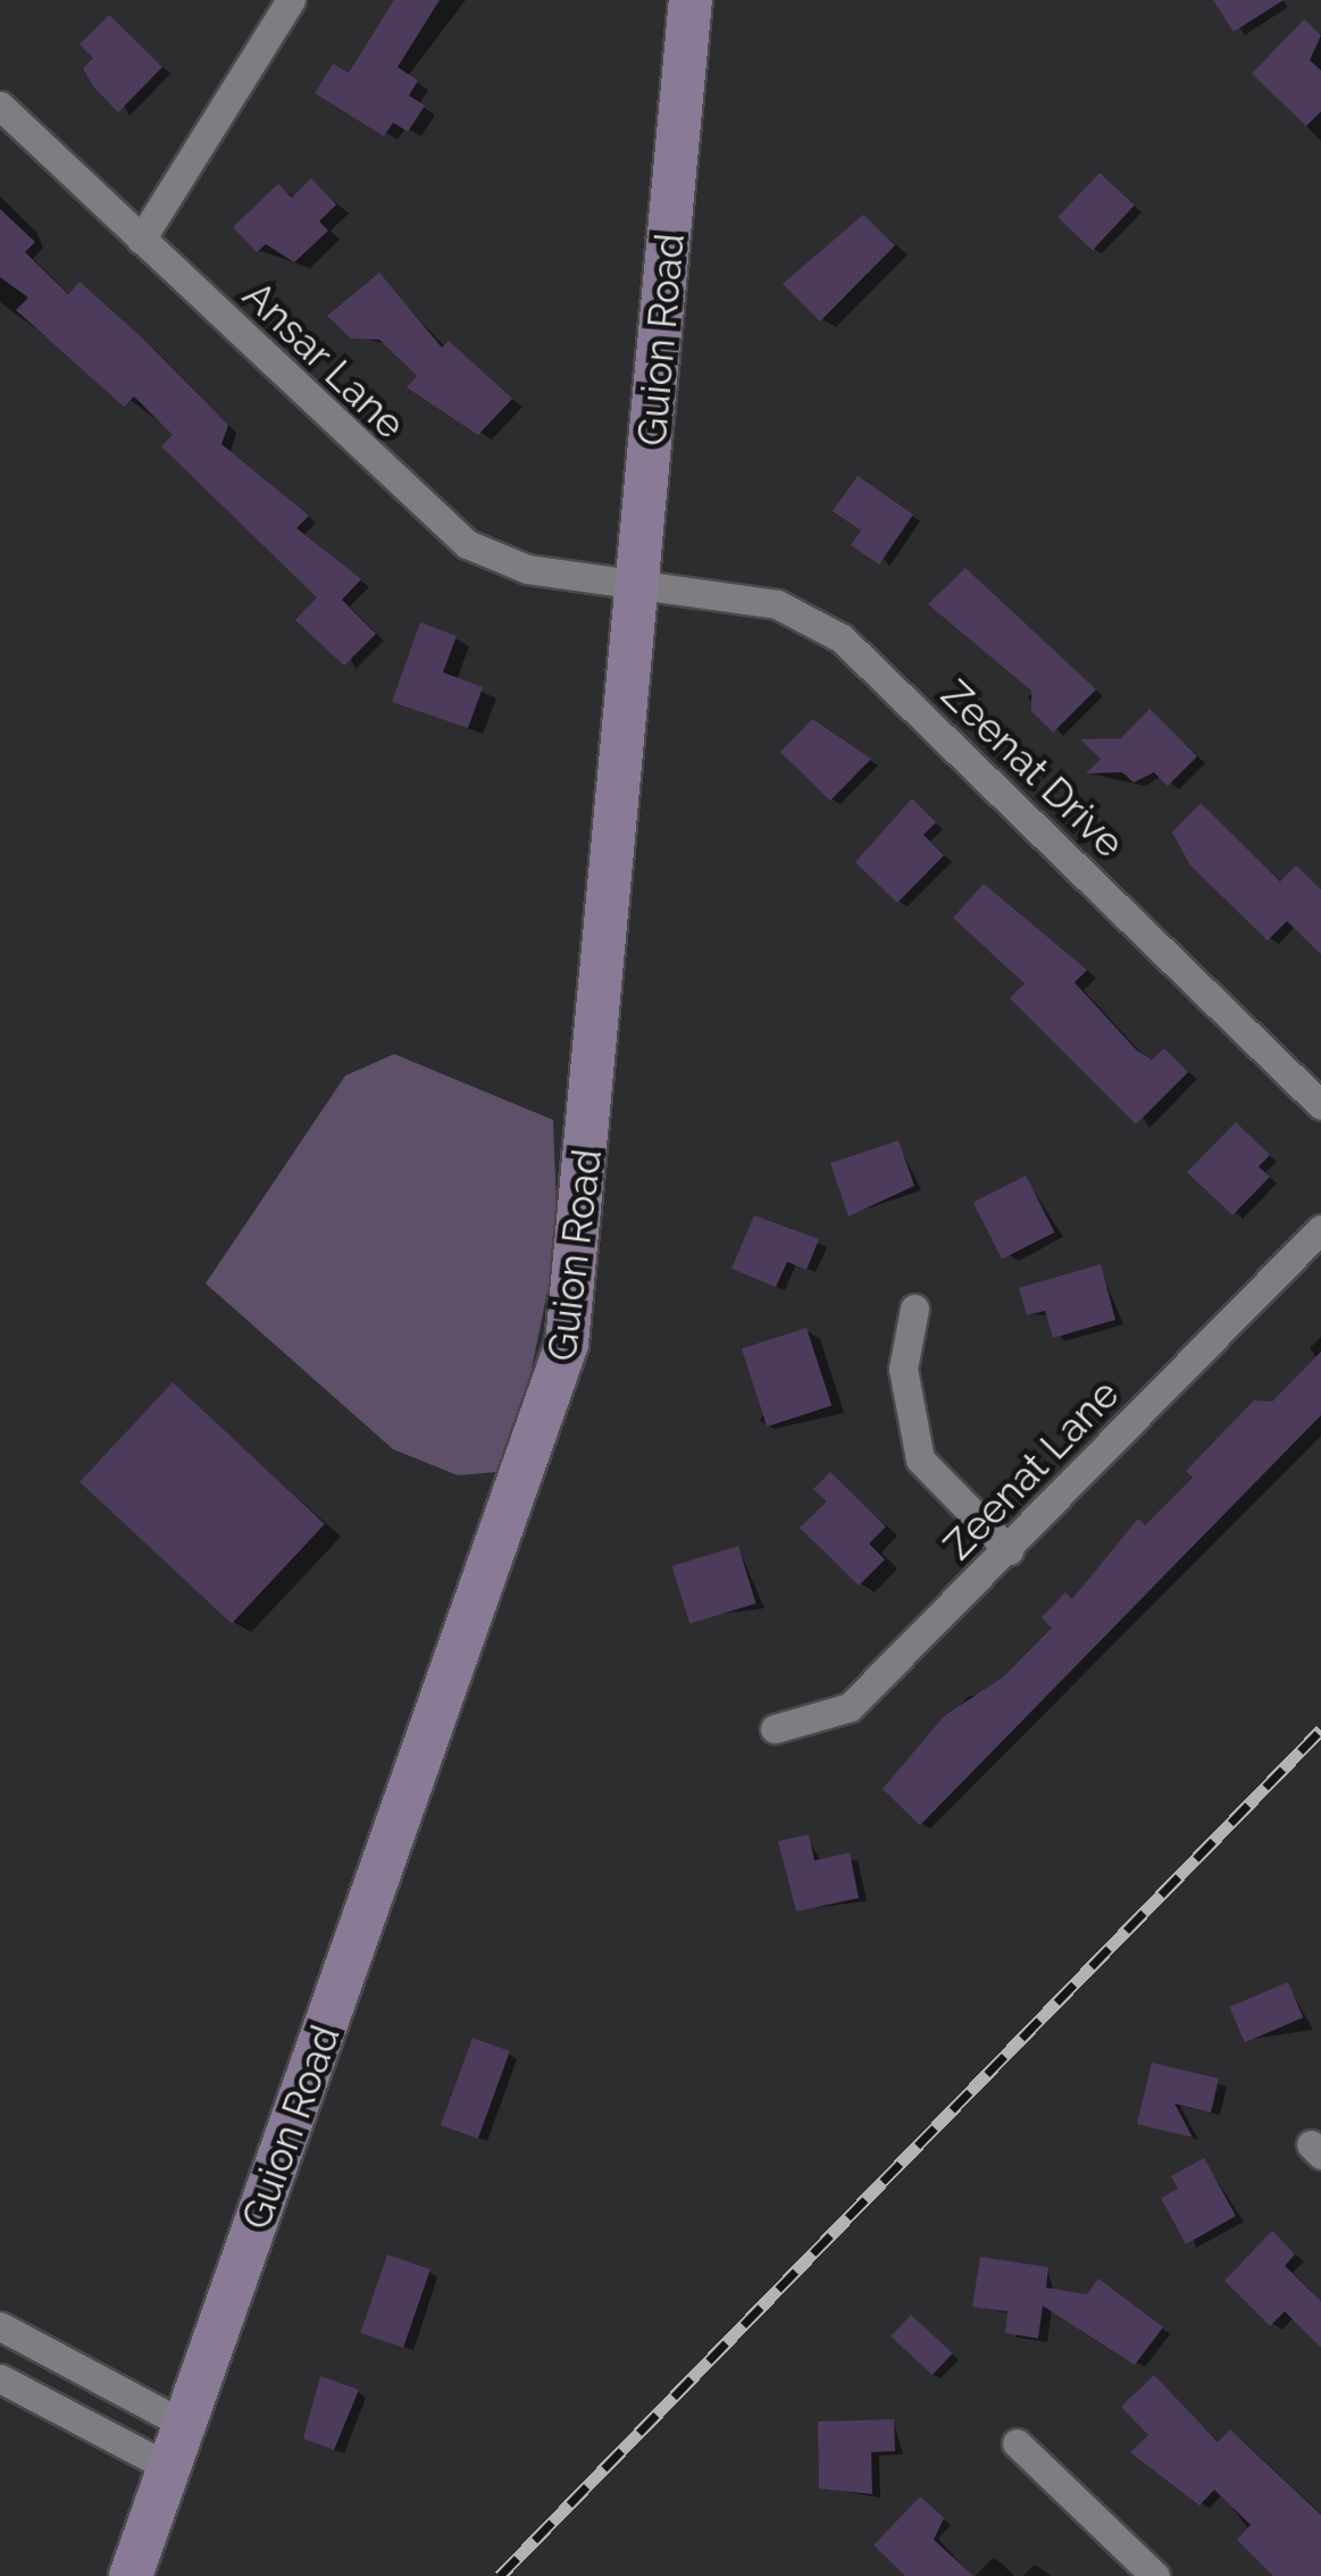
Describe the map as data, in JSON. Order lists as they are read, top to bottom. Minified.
{"streets":{"street":["Guion Road","Ansar Lane","Zeenat Drive","Zeenat Lane"]},"crossings":[["Guion Road","Ansar Lane"],["Guion Road","Zeenat Drive"],["Ansar Lane","Zeenat Drive"]]}
